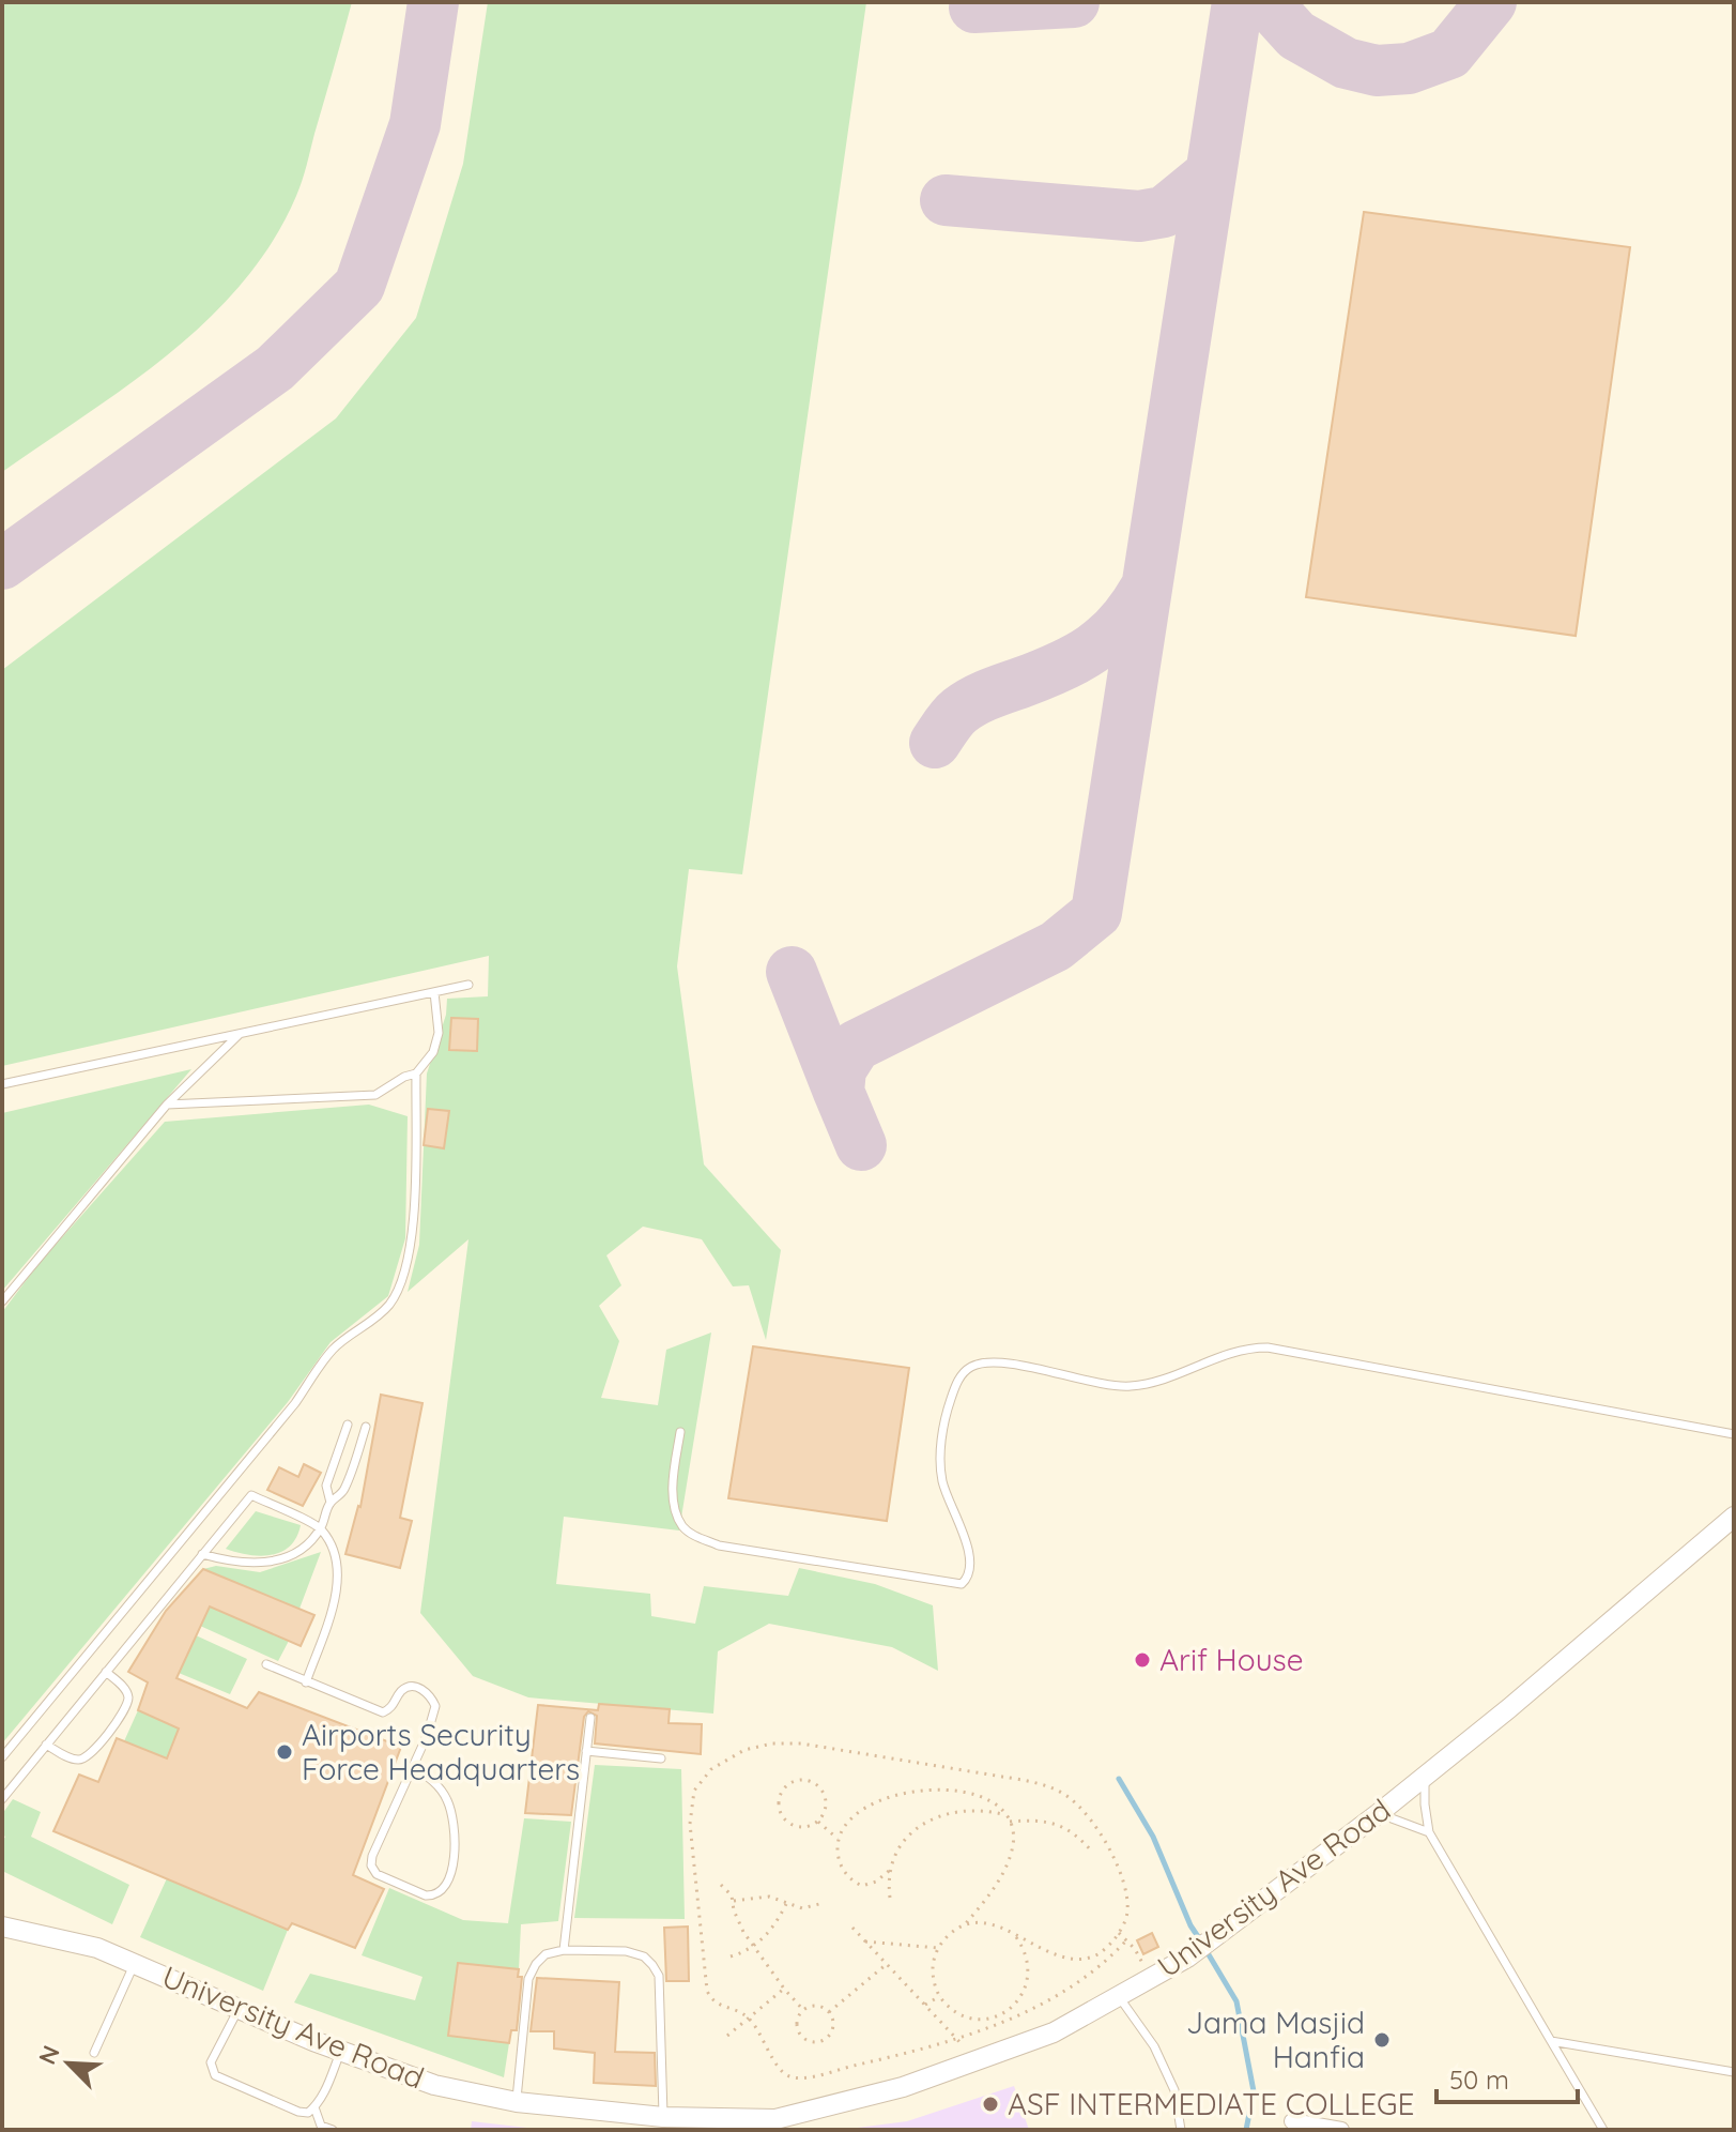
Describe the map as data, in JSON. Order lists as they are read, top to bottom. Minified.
{"streets":{"street":["University Ave Road"]},"places":["Arif House","Airports Security Force Headquarters","Jama Masjid Hanfia","ASF INTERMEDIATE COLLEGE"],"scale_bar":"50 m","north":"top left"}
